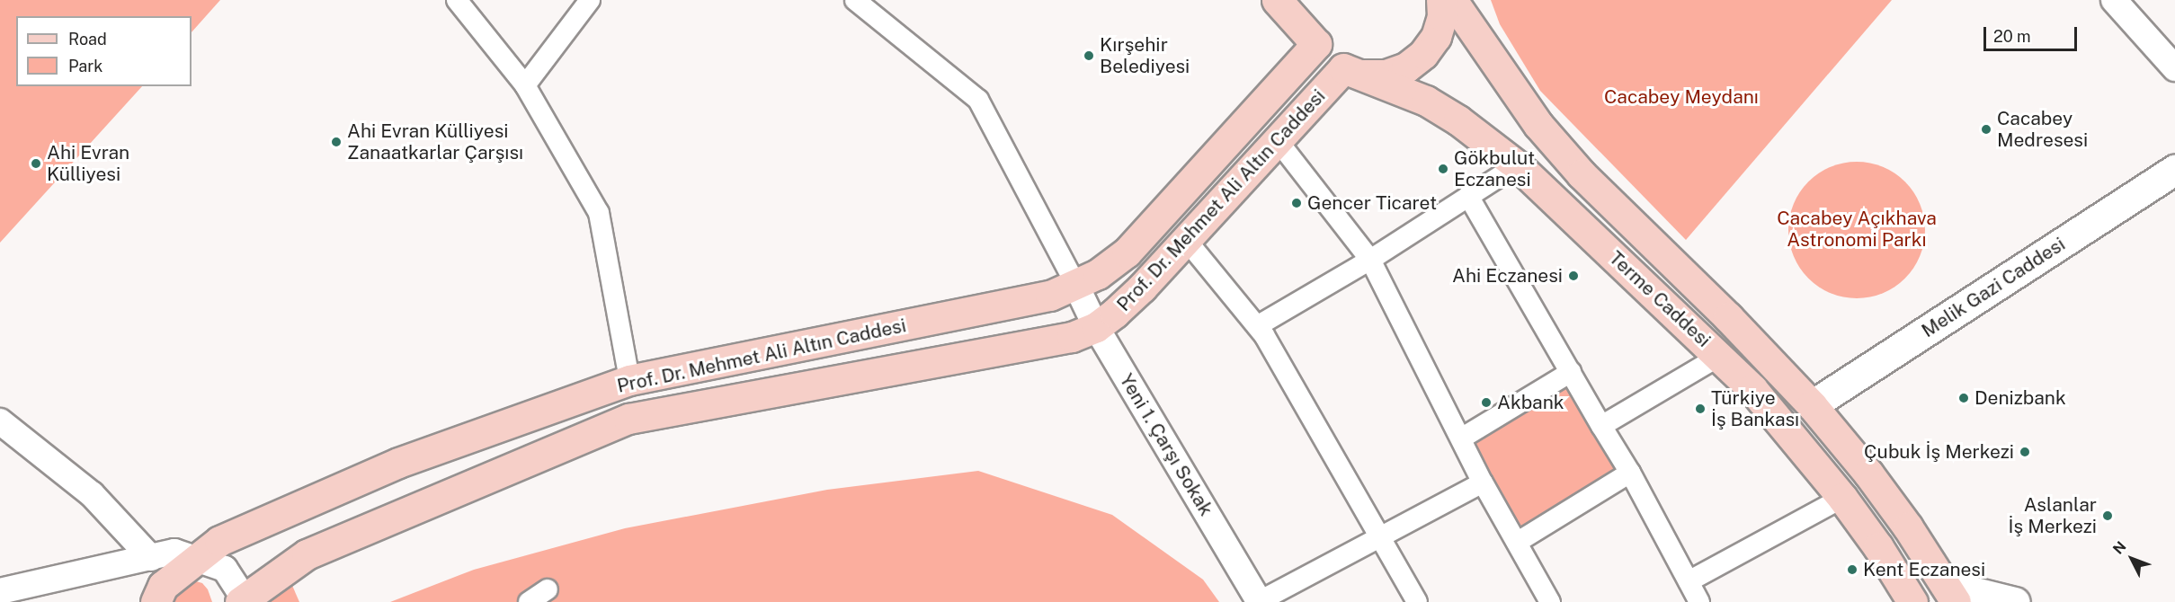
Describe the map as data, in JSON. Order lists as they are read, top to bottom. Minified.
{"streets":{"main road":["Prof. Dr. Mehmet Ali Altın Caddesi","Terme Caddesi"],"street":["Melik Gazi Caddesi","Yeni 1. Çarşı Sokak"]},"crossings":[["Prof. Dr. Mehmet Ali Altın Caddesi","Terme Caddesi"],["Prof. Dr. Mehmet Ali Altın Caddesi","Yeni 1. Çarşı Sokak"],["Melik Gazi Caddesi","Terme Caddesi"]],"parks":["Cacabey Meydanı","Cacabey Açıkhava Astronomi Parkı"],"places":["Kırşehir Belediyesi","Cacabey Medresesi","Ahi Evran Külliyesi Zanaatkarlar Çarşısı","Ahi Evran Külliyesi","Gökbulut Eczanesi","Gencer Ticaret","Ahi Eczanesi","Denizbank","Akbank","Türkiye İş Bankası","Çubuk İş Merkezi","Aslanlar İş Merkezi","Kent Eczanesi"],"legend":["Road","Park"],"scale_bar":"20 m","north":"top left"}
